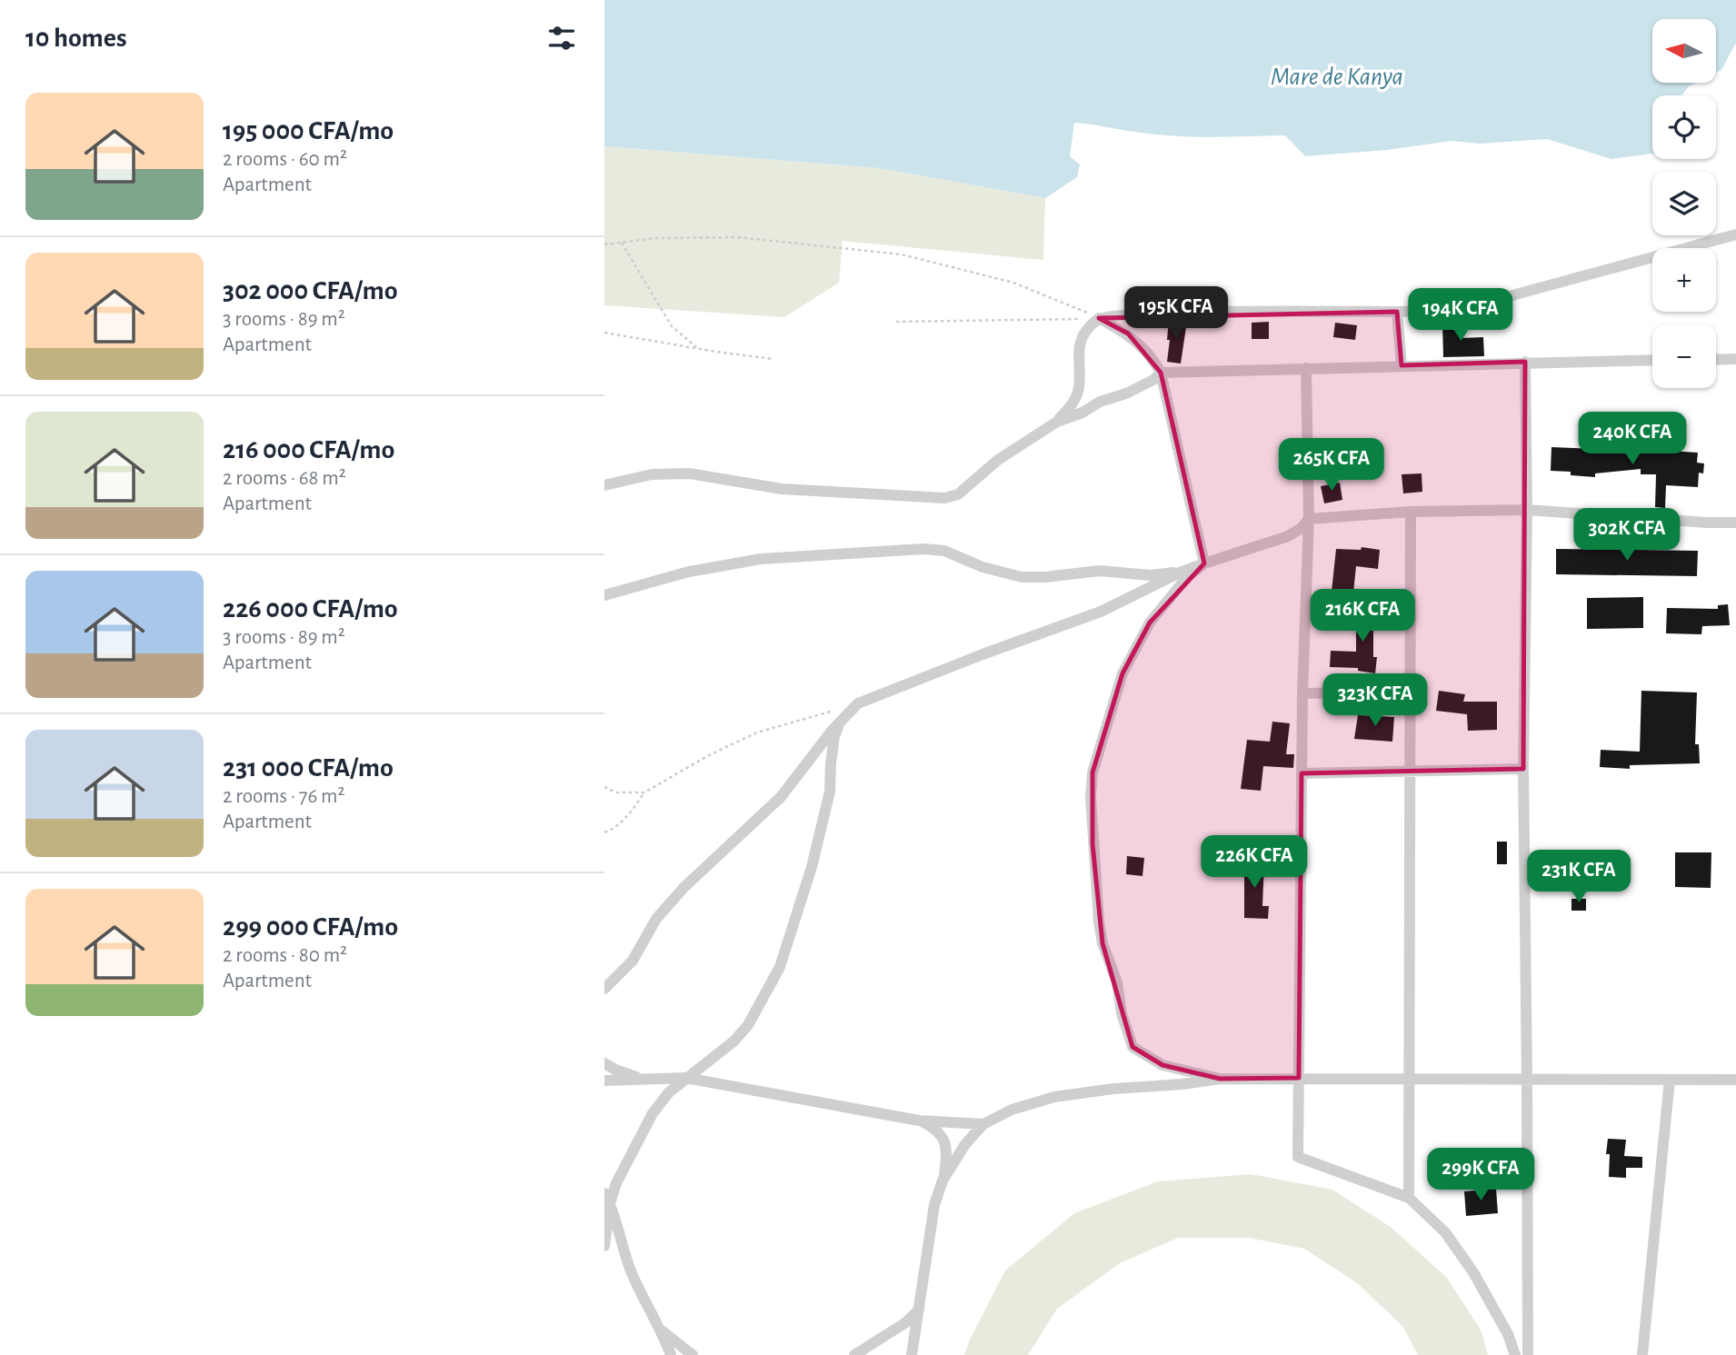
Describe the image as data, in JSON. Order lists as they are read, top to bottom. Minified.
{"water":["Mare de Kanya"],"north":"left","page":{"heading":"10 homes","map_buttons":["+","−"],"list":[{"name":"195 000 CFA/mo","note":"2 rooms · 60 m² · Apartment"},{"name":"302 000 CFA/mo","note":"3 rooms · 89 m² · Apartment"},{"name":"216 000 CFA/mo","note":"2 rooms · 68 m² · Apartment"},{"name":"226 000 CFA/mo","note":"3 rooms · 89 m² · Apartment"},{"name":"231 000 CFA/mo","note":"2 rooms · 76 m² · Apartment"},{"name":"299 000 CFA/mo","note":"2 rooms · 80 m² · Apartment"}],"price":["195K CFA","194K CFA","240K CFA","265K CFA","302K CFA","216K CFA","323K CFA","226K CFA","231K CFA","299K CFA"]}}
